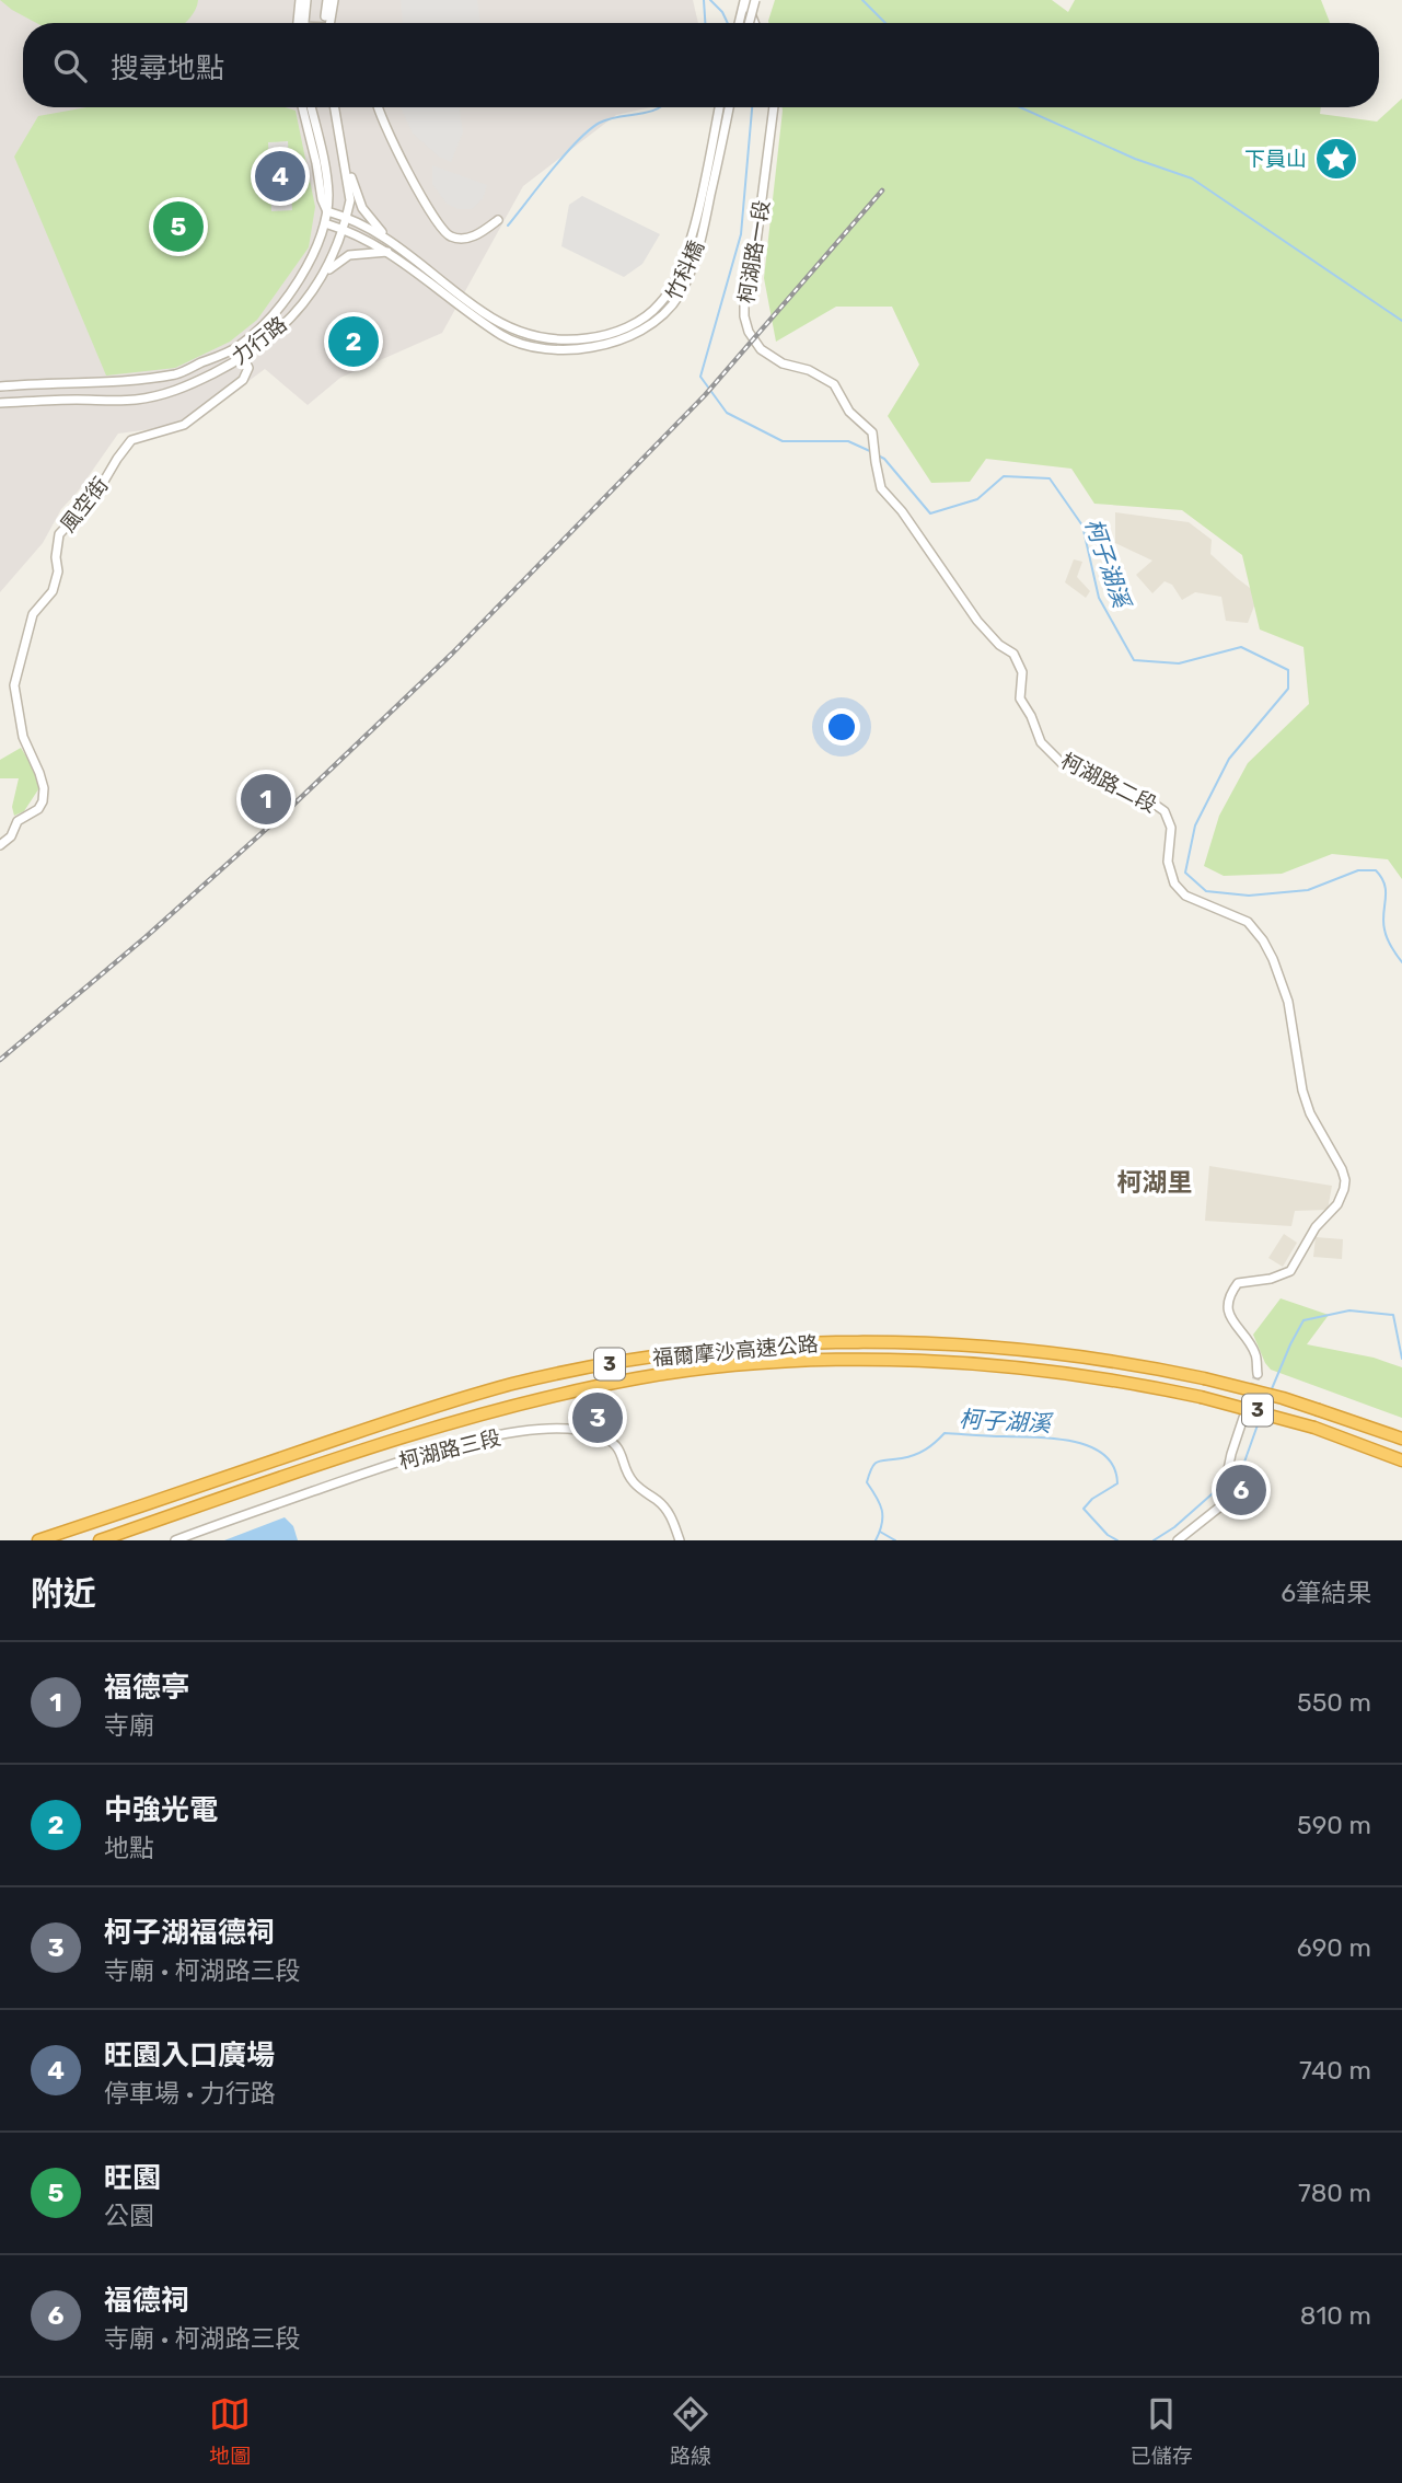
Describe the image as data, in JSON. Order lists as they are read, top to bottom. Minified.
{"streets":{"highway":["福爾摩沙高速公路","3"],"street":["柯湖路一段","竹科橋","力行路","風空街","柯湖路二段","柯湖路三段"]},"crossings":[["柯湖路一段","柯湖路二段"],["竹科橋","力行路"],["力行路","風空街"]],"districts":["柯湖里"],"water":["柯子湖溪"],"places":{"place":["下員山"]},"page":{"search":"搜尋地點","pins":["4","5","2","1","3","6"],"heading":["附近","6筆結果"],"list":[{"mark":"1","name":"福德亭","note":"寺廟","value":"550 m"},{"mark":"2","name":"中強光電","note":"地點","value":"590 m"},{"mark":"3","name":"柯子湖福德祠","note":"寺廟 · 柯湖路三段","value":"690 m"},{"mark":"4","name":"旺園入口廣場","note":"停車場 · 力行路","value":"740 m"},{"mark":"5","name":"旺園","note":"公園","value":"780 m"},{"mark":"6","name":"福德祠","note":"寺廟 · 柯湖路三段","value":"810 m"}],"nav":["地圖","路線","已儲存"]}}
